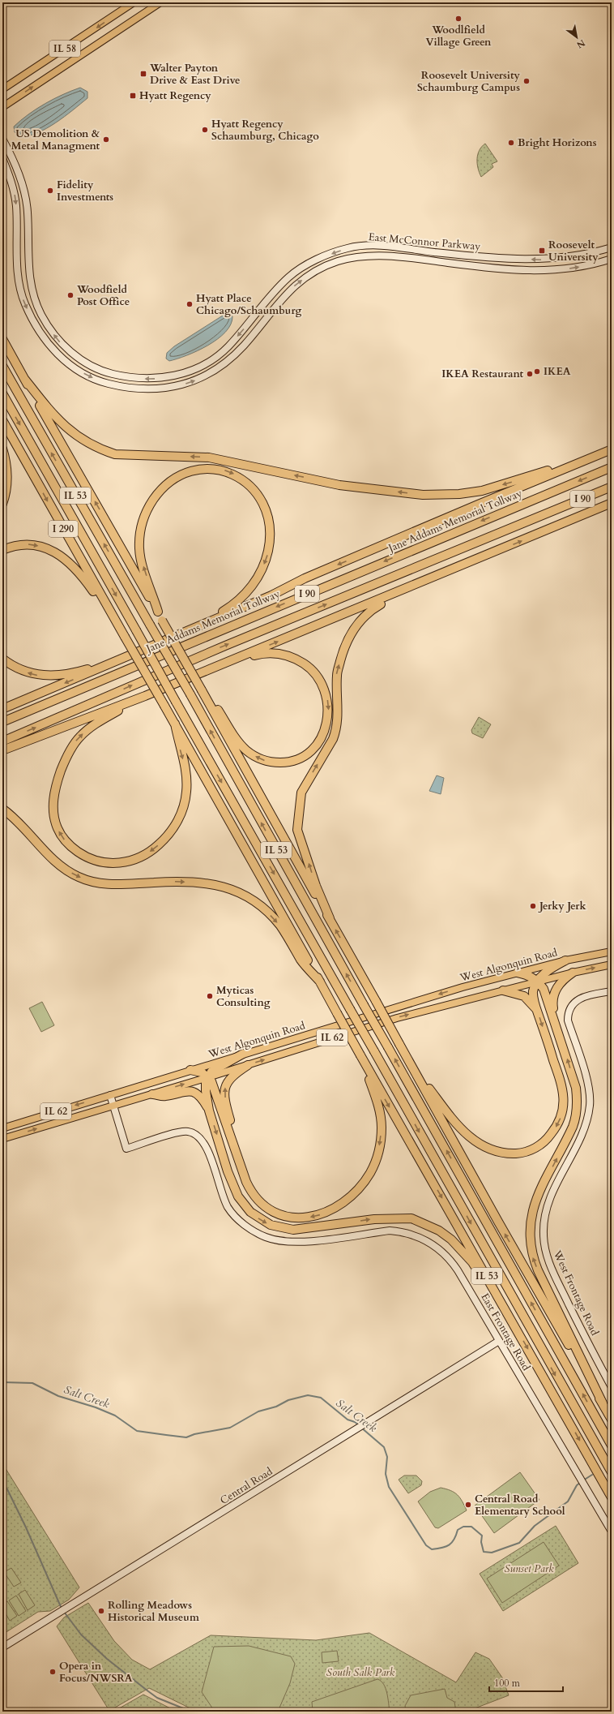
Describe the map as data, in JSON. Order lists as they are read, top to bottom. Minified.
{"streets":{"highway":["IL 53","I 90","Jane Addams Memorial Tollway","I 290"],"main road":["IL 58","West Algonquin Road","IL 62"],"street":["East McConnor Parkway","West Frontage Road","East Frontage Road","Central Road"]},"crossings":[["IL 53","I 290"],["West Algonquin Road","East Frontage Road"],["East Frontage Road","Central Road"]],"water":["Salt Creek"],"parks":["Sunset Park","South Salk Park"],"places":{"other":["Woodlfield Village Green","Roosevelt University Schaumburg Campus","Hyatt Regency Schaumburg, Chicago","US Demolition & Metal Managment","Bright Horizons","Fidelity Investments","Woodfield Post Office","Hyatt Place Chicago/Schaumburg","IKEA","IKEA Restaurant","Jerky Jerk","Myticas Consulting","Central Road Elementary School","Rolling Meadows Historical Museum","Opera in Focus/NWSRA"],"transit":["Walter Payton Drive & East Drive","Hyatt Regency","Roosevelt University"]},"scale_bar":"100 m","north":"bottom right"}
